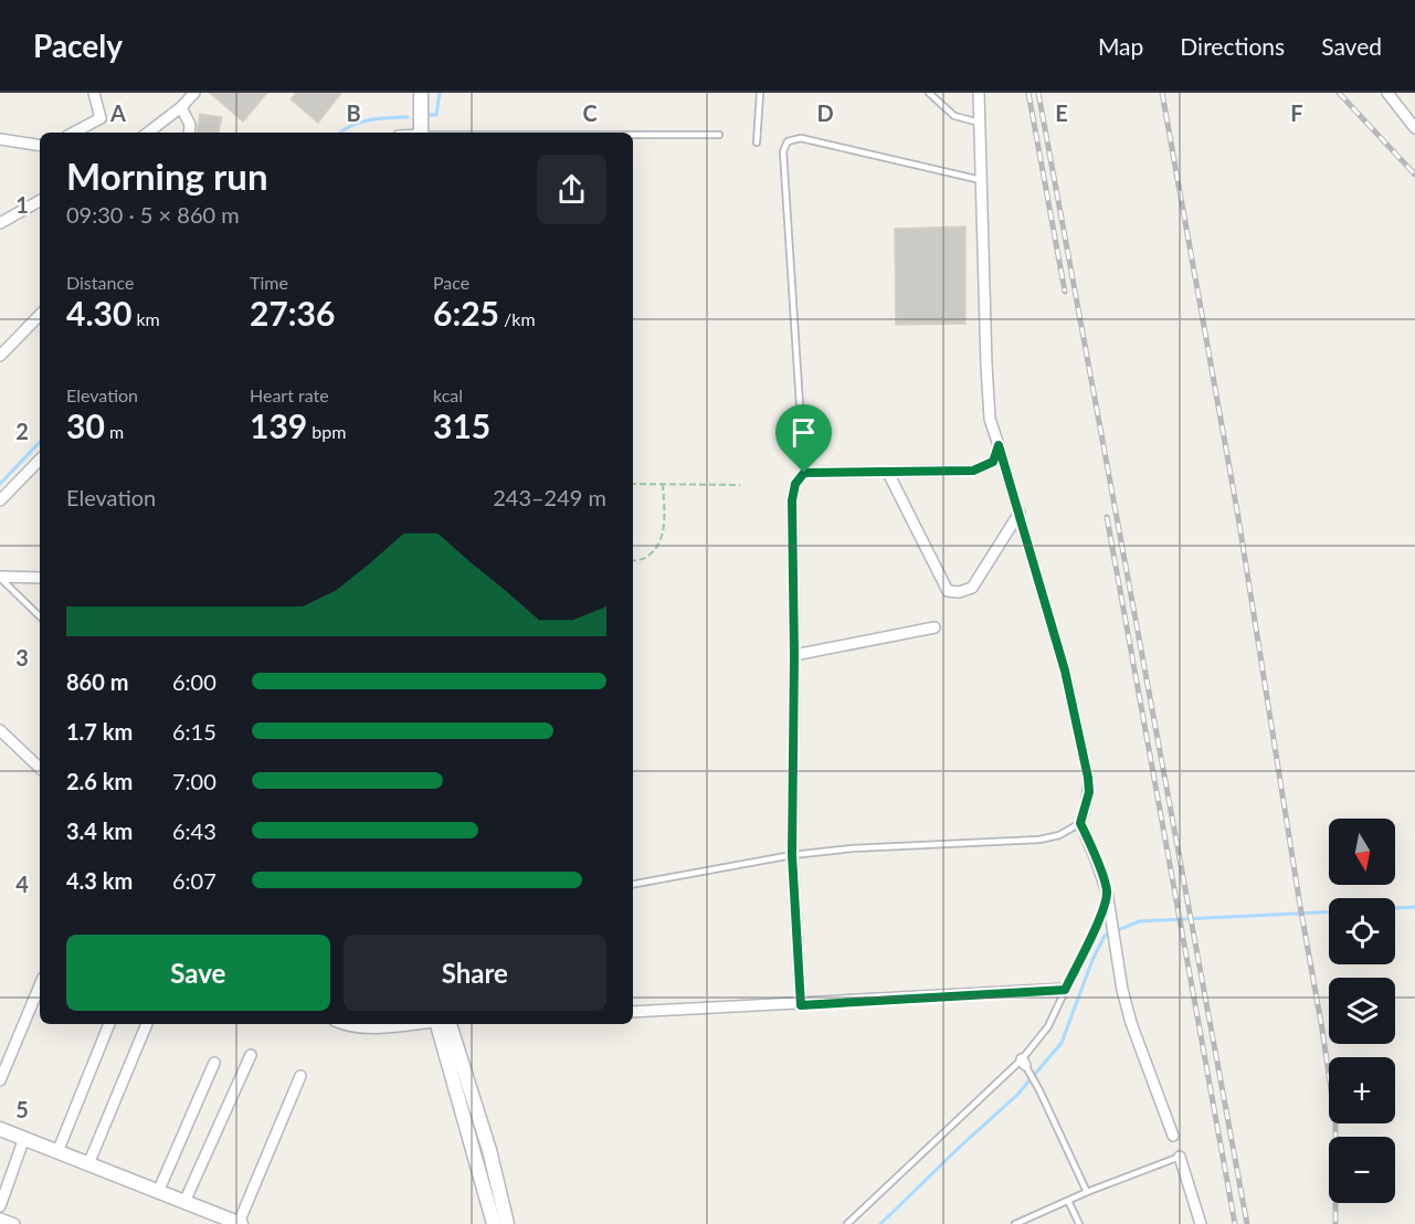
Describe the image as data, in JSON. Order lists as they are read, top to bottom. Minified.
{"north":"bottom","page":{"header":"Pacely","nav":["Map","Directions","Saved"],"heading":["Morning run","09:30 · 5 × 860 m"],"stats":[["Distance","4.30 km"],["Time","27:36"],["Pace","6:25 /km"],["Elevation","30 m"],["Heart rate","139 bpm"],["kcal","315"]],"chart":["Elevation","243–249 m"],"list":[{"name":"860 m","note":"6:00"},{"name":"1.7 km","note":"6:15"},{"name":"2.6 km","note":"7:00"},{"name":"3.4 km","note":"6:43"},{"name":"4.3 km","note":"6:07"}],"map_buttons":["+","−"],"buttons":["Save","Share"]},"grid":{"columns":["A","B","C","D","E","F"],"rows":["1","2","3","4","5"]}}
